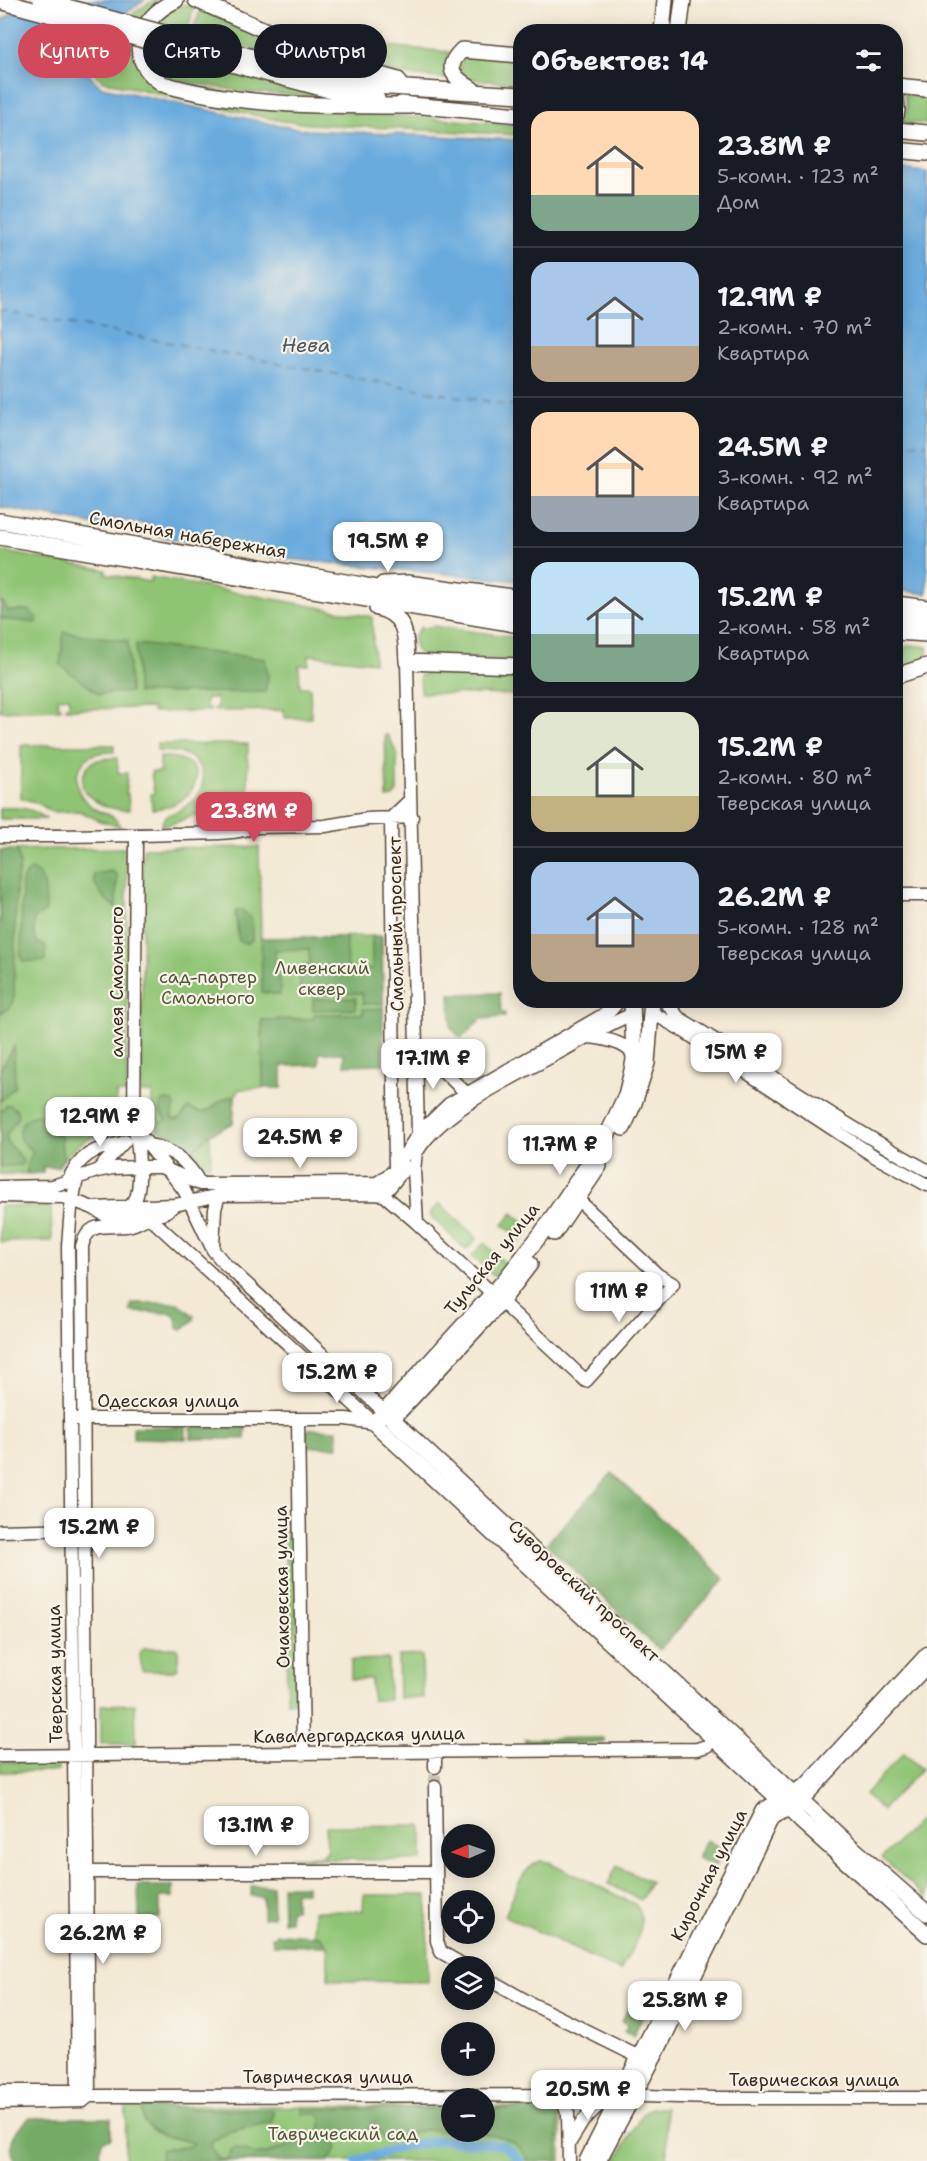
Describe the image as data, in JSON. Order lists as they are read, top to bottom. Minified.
{"streets":{"main road":["Смольная набережная","Тульская улица","Суворовский проспект","Кирочная улица"],"street":["Смольный проспект","аллея Смольного","Одесская улица","Очаковская улица","Тверская улица","Кавалергардская улица","Таврическая улица"]},"crossings":[["аллея Смольного","Суворовский проспект"],["Тульская улица","Одесская улица"],["Тульская улица","Суворовский проспект"],["Одесская улица","Очаковская улица"],["Одесская улица","Суворовский проспект"],["Одесская улица","Тверская улица"],["Очаковская улица","Кавалергардская улица"],["Суворовский проспект","Тверская улица"],["Суворовский проспект","Кавалергардская улица"],["Суворовский проспект","Кирочная улица"],["Тверская улица","Кавалергардская улица"],["Тверская улица","Таврическая улица"],["Кирочная улица","Таврическая улица"]],"water":["Нева"],"parks":["Ливенский сквер","сад-партер Смольного","Таврический сад"],"north":"left","page":{"chip":["Купить","Снять","Фильтры"],"heading":"Объектов: 14","list":[{"name":"23.8M ₽","note":"5-комн. · 123 m² · Дом"},{"name":"12.9M ₽","note":"2-комн. · 70 m² · Квартира"},{"name":"24.5M ₽","note":"3-комн. · 92 m² · Квартира"},{"name":"15.2M ₽","note":"2-комн. · 58 m² · Квартира"},{"name":"15.2M ₽","note":"2-комн. · 80 m² · Тверская улица"},{"name":"26.2M ₽","note":"5-комн. · 128 m² · Тверская улица"}],"price":["19.5M ₽","23.8M ₽","15M ₽","17.1M ₽","12.9M ₽","24.5M ₽","11.7M ₽","11M ₽","15.2M ₽","15.2M ₽","13.1M ₽","26.2M ₽","25.8M ₽","20.5M ₽"],"map_buttons":["+","−"]}}
